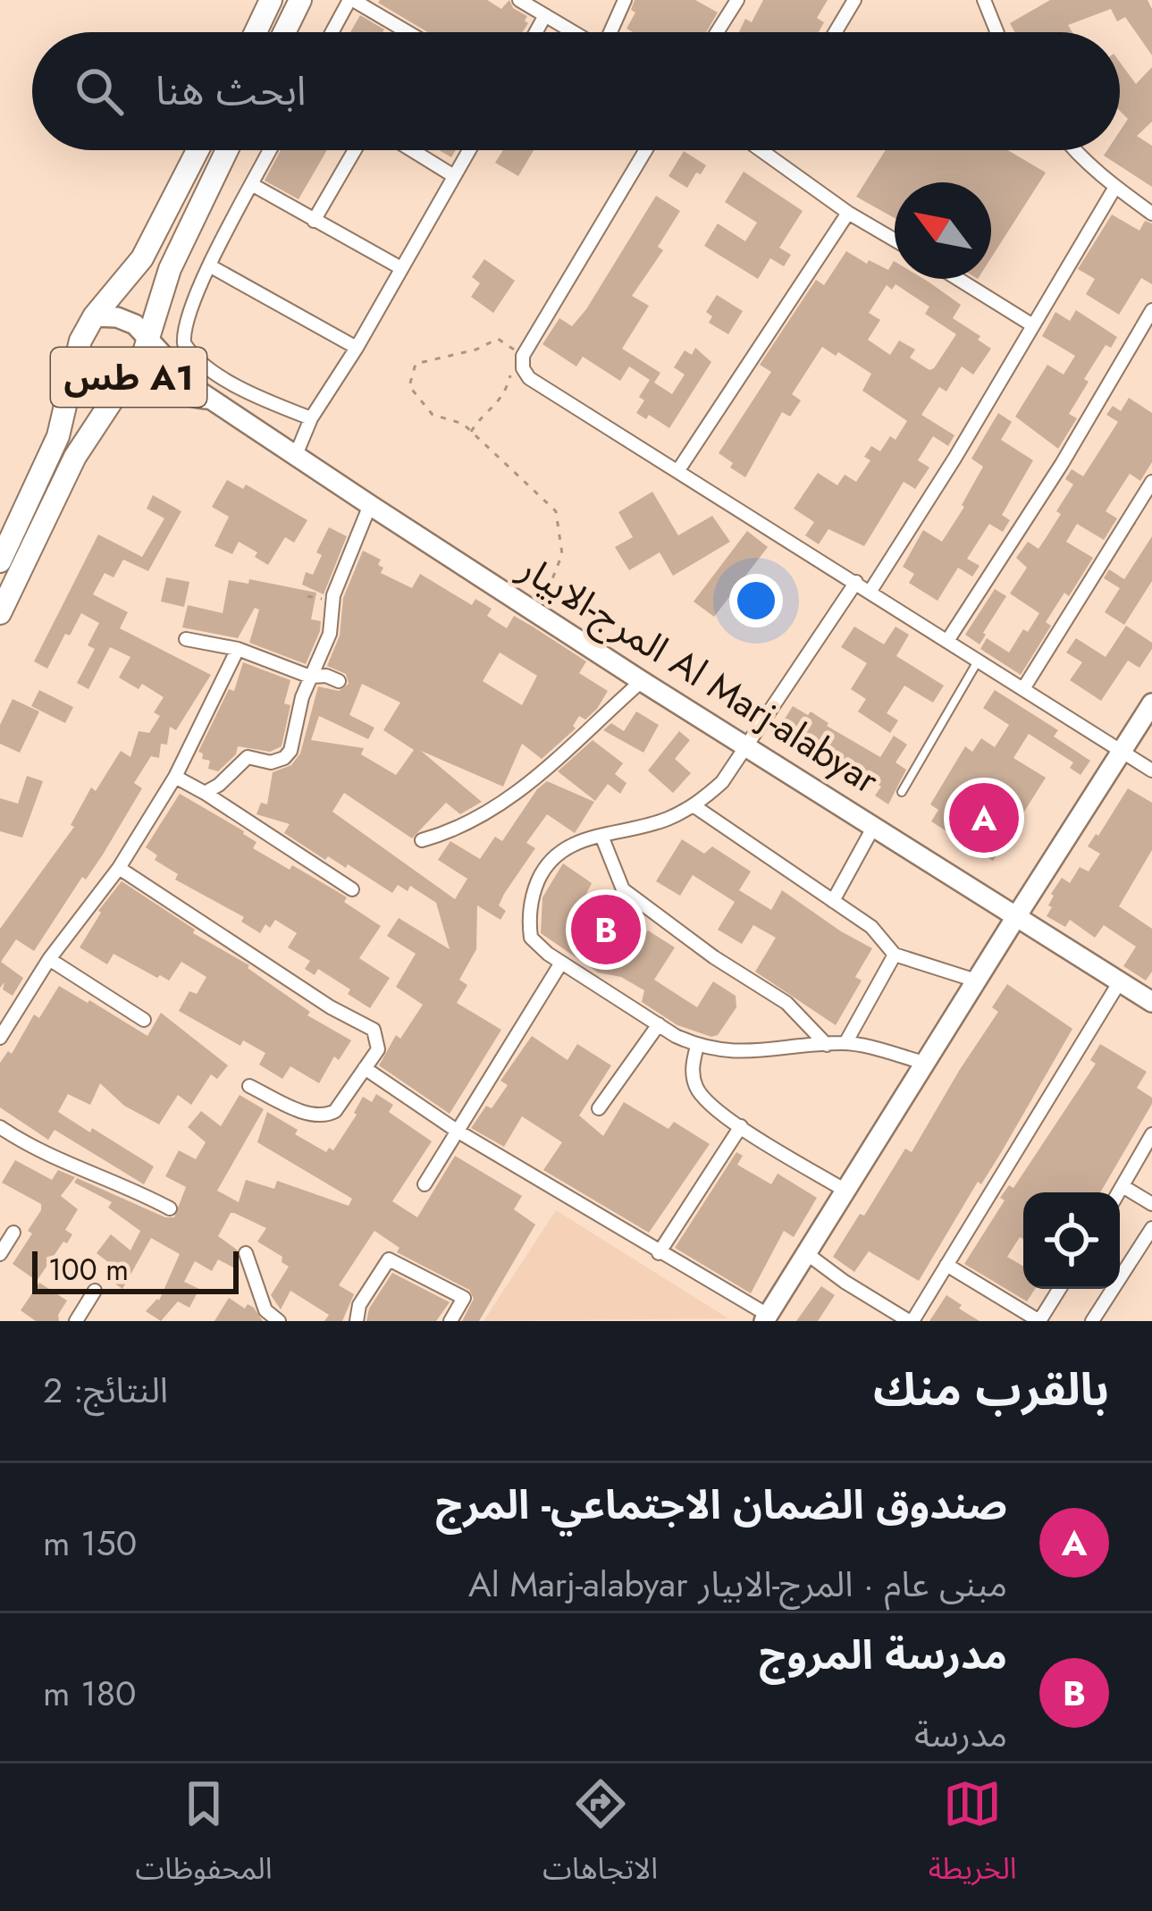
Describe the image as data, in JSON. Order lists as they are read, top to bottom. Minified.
{"streets":{"highway":["طس A1"],"main road":["المرج-الابيار Al Marj-alabyar"]},"crossings":[["طس A1","المرج-الابيار Al Marj-alabyar"]],"scale_bar":"100 m","north":"top left","page":{"search":"ابحث هنا","pins":["A","B"],"scale":"100 m","heading":["بالقرب منك","النتائج: 2"],"list":[{"mark":"A","name":"صندوق الضمان الاجتماعي- المرج","note":"مبنى عام · المرج-الابيار Al Marj-alabyar","value":"150 m"},{"mark":"B","name":"مدرسة المروج","note":"مدرسة","value":"180 m"}],"nav":["الخريطة","الاتجاهات","المحفوظات"]}}
